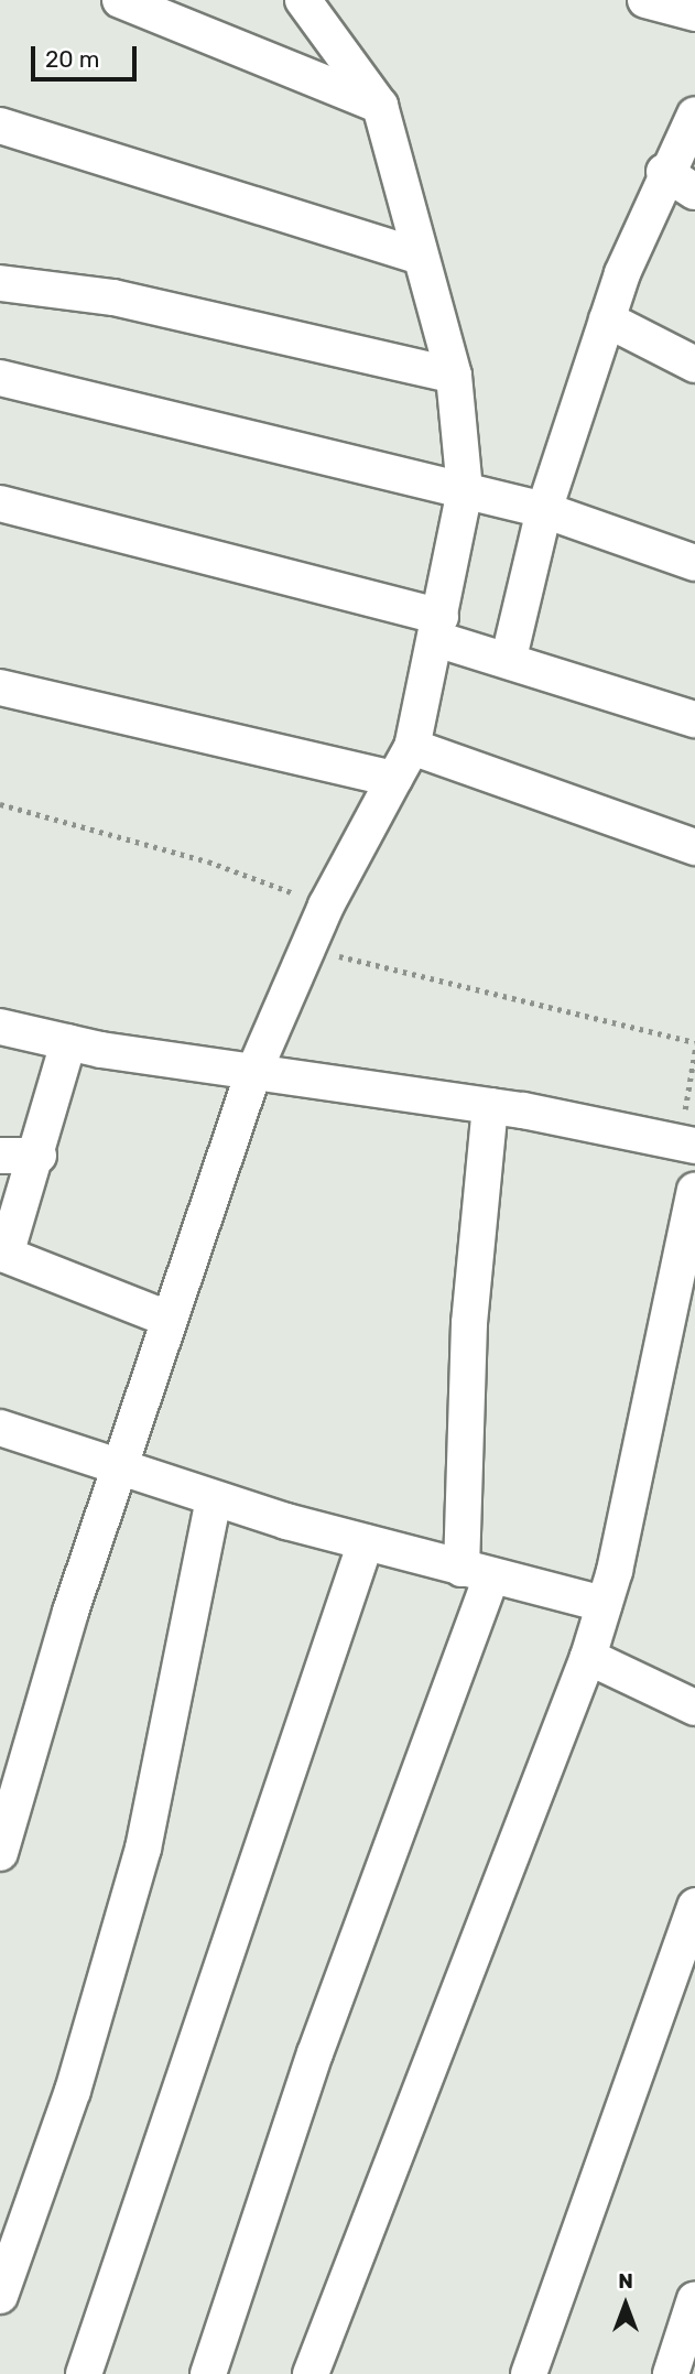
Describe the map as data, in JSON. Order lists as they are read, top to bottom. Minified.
{"scale_bar":"20 m","north":"top"}
